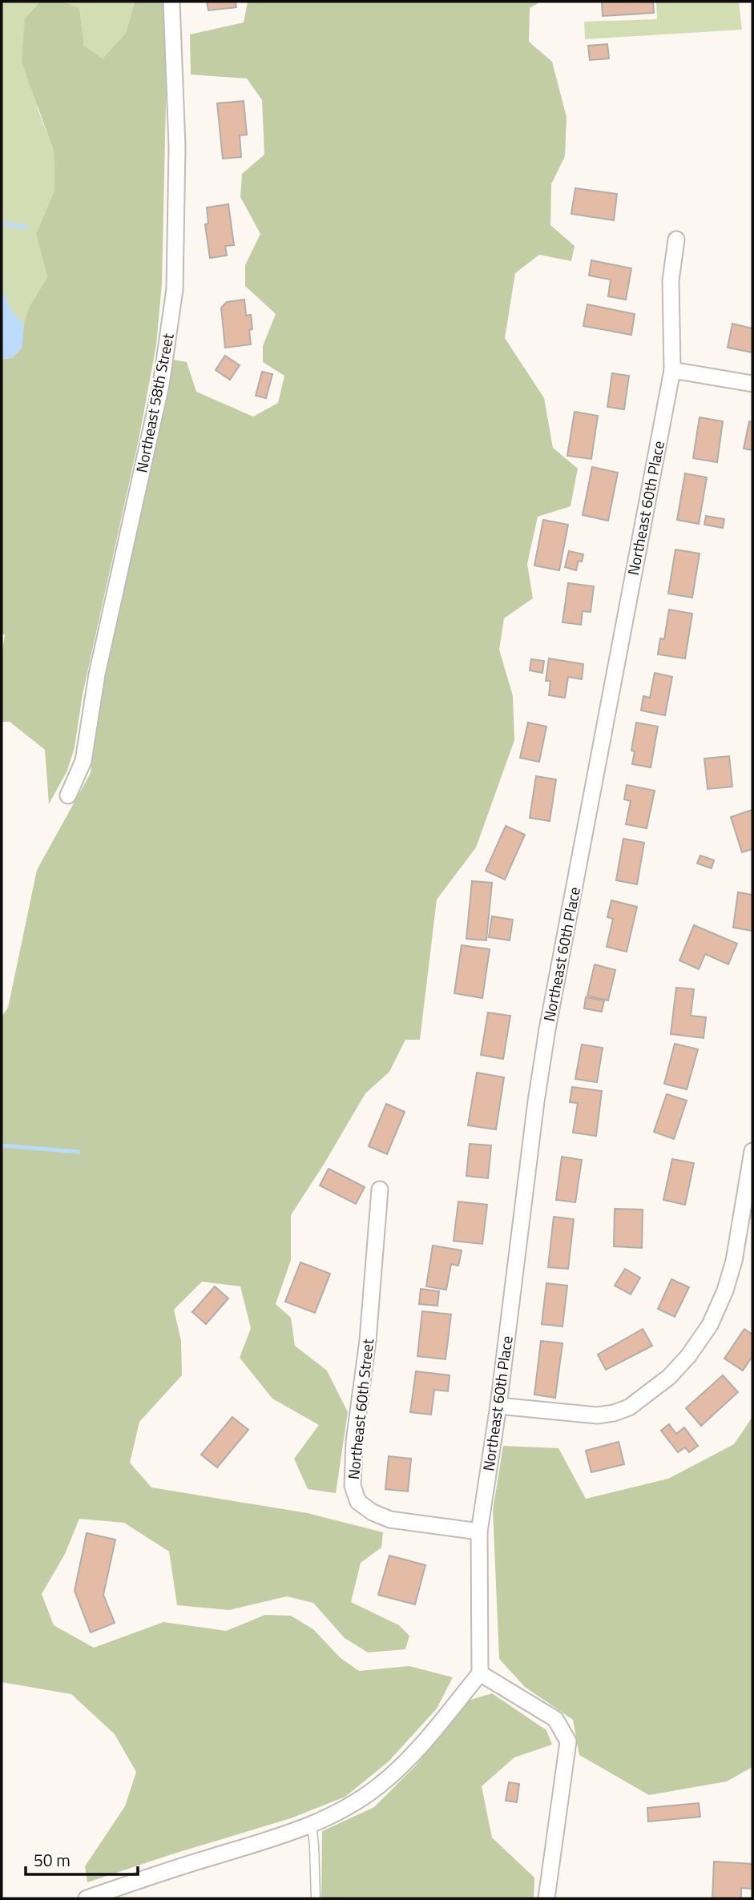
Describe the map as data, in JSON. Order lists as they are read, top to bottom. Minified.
{"streets":{"street":["Northeast 58th Street","Northeast 60th Place","Northeast 60th Street"]},"crossings":[["Northeast 60th Place","Northeast 60th Street"]],"scale_bar":"50 m"}
